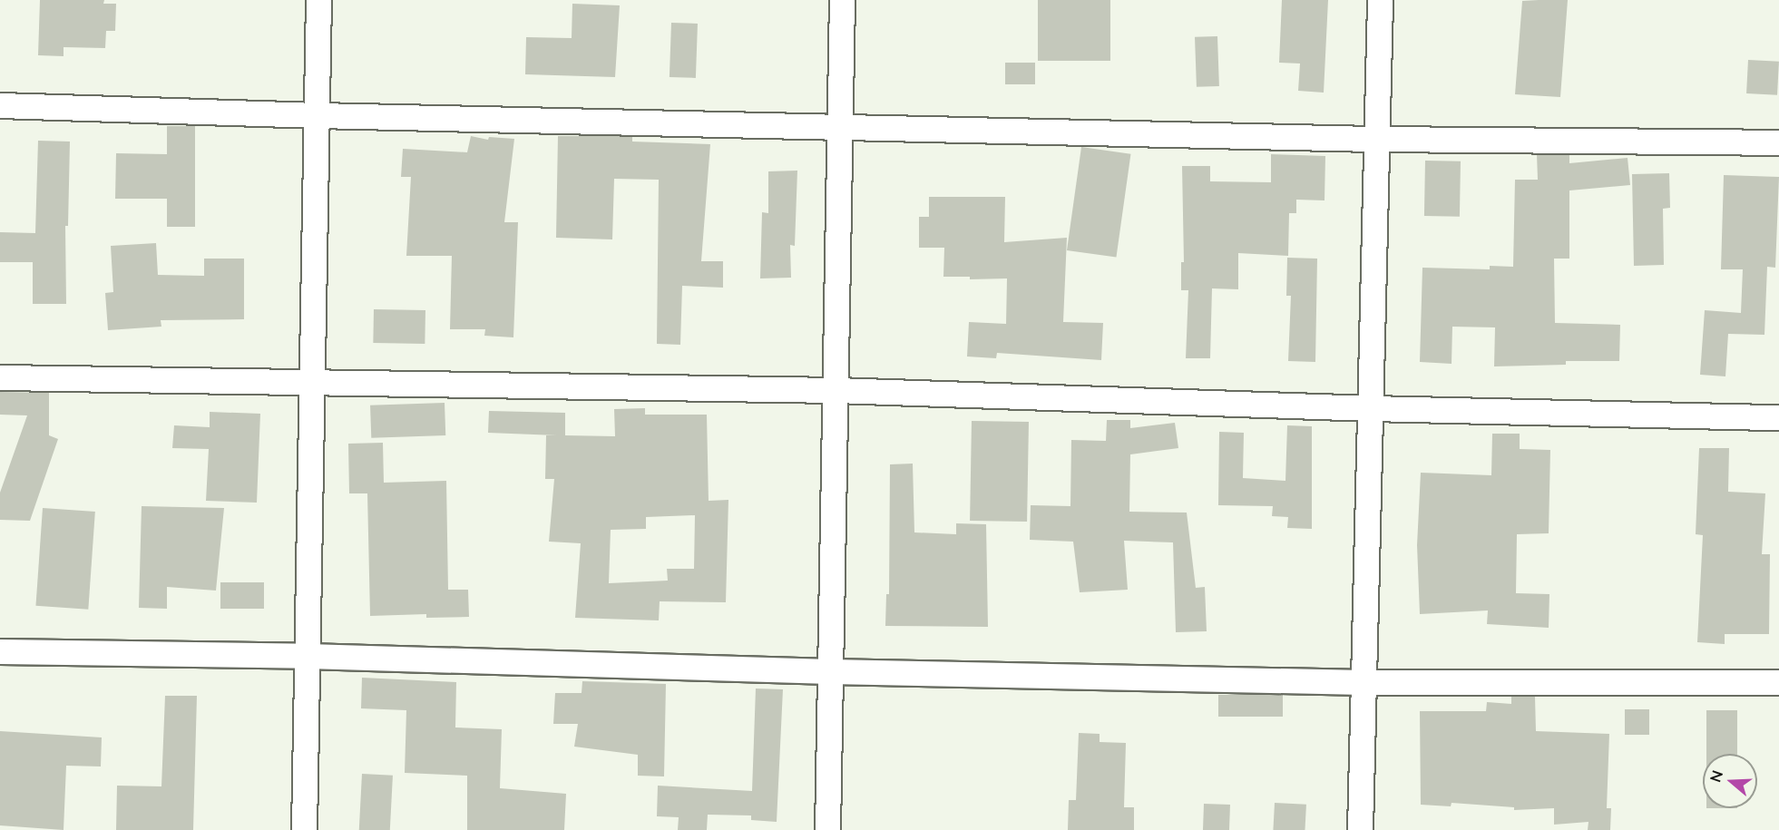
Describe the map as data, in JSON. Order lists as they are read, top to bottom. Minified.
{"north":"left"}
